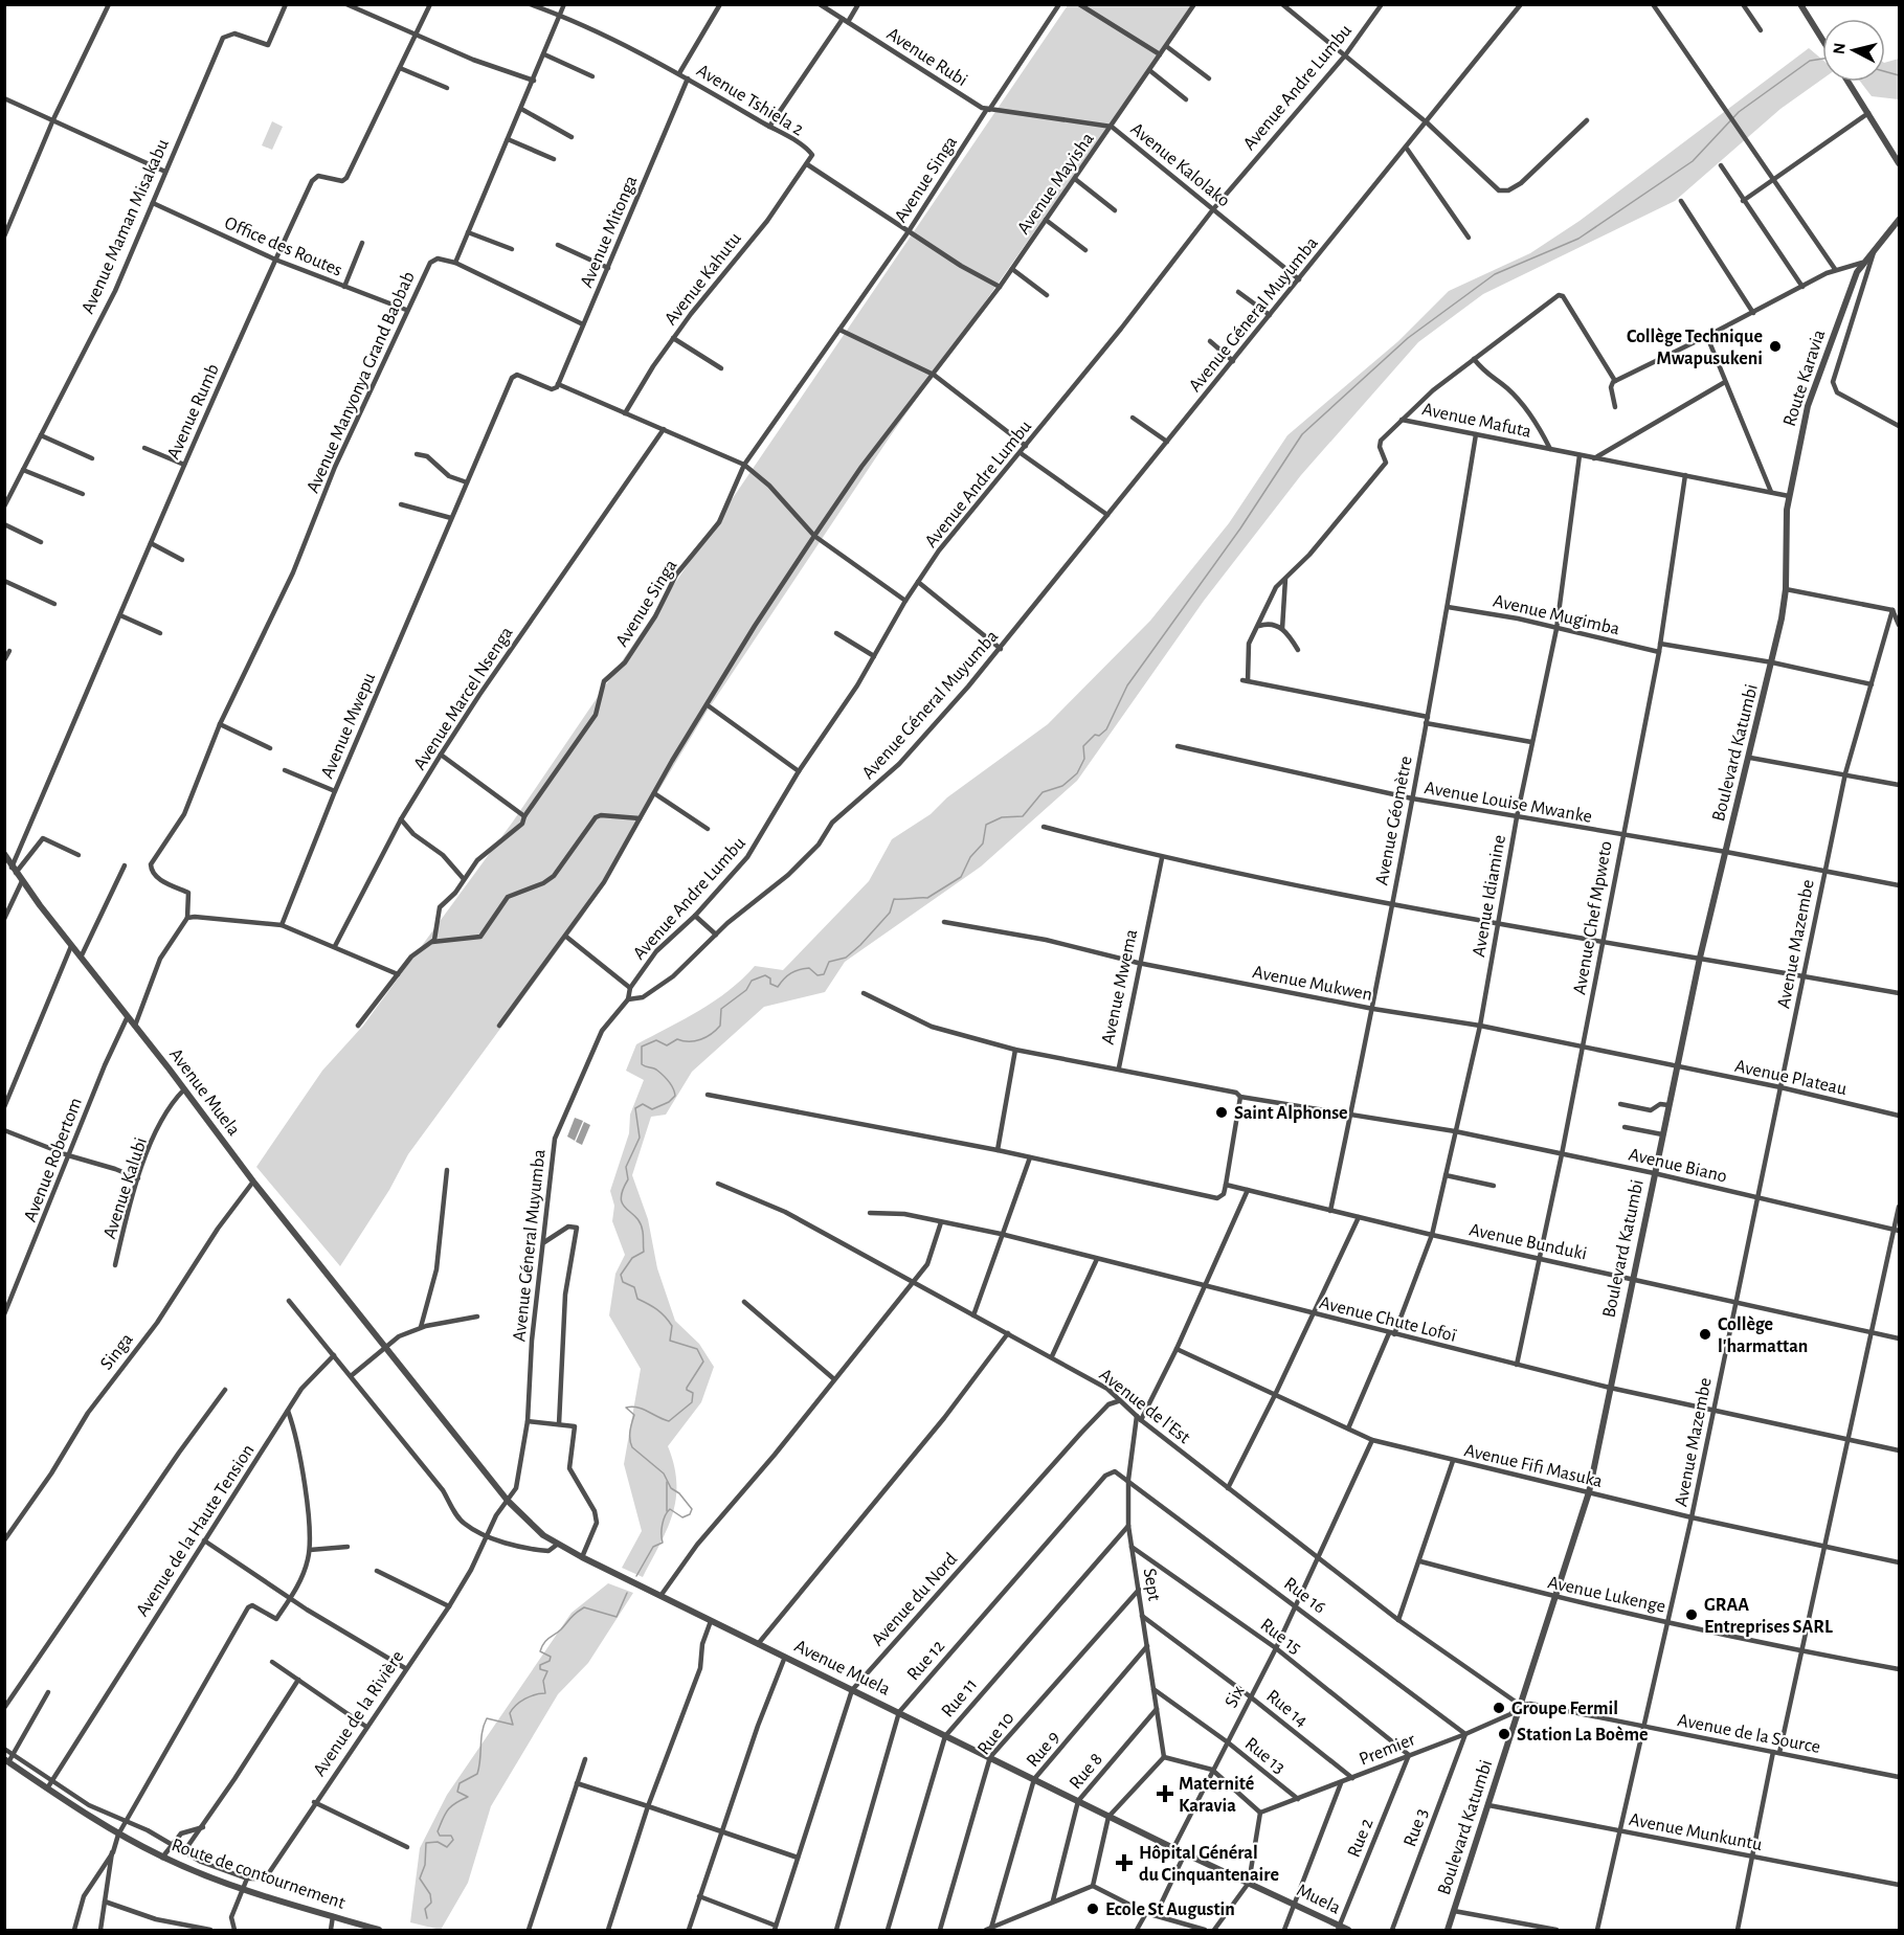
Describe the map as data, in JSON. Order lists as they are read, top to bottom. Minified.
{"streets":{"street":["Avenue Rubi","Avenue Andre Lumbu","Avenue Tshiela 2","Avenue Kalolako","Avenue Singa","Avenue Mayisha","Avenue Maman Misakabu","Avenue Mitonga","Office des Routes","Avenue Kahutu","Avenue Géneral Muyumba","Route Karavia","Avenue Manyonya Grand Baobab","Avenue Rumb","Avenue Mafuta","Avenue Mugimba","Avenue Marcel Nsenga","Avenue Mwepu","Boulevard Katumbi","Avenue Louise Mwanke","Avenue Géomètre","Avenue Idiamine","Avenue Chef Mpweto","Avenue Mazembe","Avenue Mukwen","Avenue Mwema","Avenue Plateau","Avenue Muela","Avenue Robertom","Avenue Biano","Avenue Kalubi","Avenue Bunduki","Avenue Chute Lofoï","Singa","Avenue de l'Est","Avenue Fifi Masuka","Avenue de la Haute Tension","Sept","Avenue Lukenge","Rue 16","Avenue du Nord","Rue 15","Rue 12","Six","Rue 11","Rue 14","Avenue de la Rivière","Rue 10","Avenue de la Source","Rue 9","Premier","Rue 13","Rue 8","Rue 3","Avenue Munkuntu","Rue 2","Route de contournement","Muela"]},"crossings":[["Avenue Rubi","Avenue Kalolako"],["Avenue Rubi","Avenue Singa"],["Avenue Andre Lumbu","Avenue Kalolako"],["Avenue Andre Lumbu","Avenue Géneral Muyumba"],["Avenue Tshiela 2","Avenue Singa"],["Avenue Tshiela 2","Avenue Mayisha"],["Avenue Tshiela 2","Avenue Mitonga"],["Avenue Tshiela 2","Avenue Kahutu"],["Avenue Kalolako","Avenue Singa"],["Avenue Kalolako","Avenue Mayisha"],["Avenue Kalolako","Avenue Géneral Muyumba"],["Avenue Maman Misakabu","Office des Routes"],["Avenue Mitonga","Avenue Mwepu"],["Office des Routes","Avenue Manyonya Grand Baobab"],["Office des Routes","Avenue Rumb"],["Avenue Géneral Muyumba","Avenue Muela"],["Avenue Géneral Muyumba","Avenue de la Rivière"],["Route Karavia","Avenue Mafuta"],["Route Karavia","Boulevard Katumbi"],["Avenue Rumb","Avenue Muela"],["Avenue Mafuta","Avenue Géomètre"],["Avenue Mafuta","Avenue Idiamine"],["Avenue Mafuta","Avenue Chef Mpweto"],["Avenue Mugimba","Avenue Géomètre"],["Avenue Mugimba","Avenue Idiamine"],["Avenue Mugimba","Avenue Chef Mpweto"],["Boulevard Katumbi","Avenue Louise Mwanke"],["Boulevard Katumbi","Avenue Mukwen"],["Boulevard Katumbi","Avenue Plateau"],["Boulevard Katumbi","Avenue Biano"],["Boulevard Katumbi","Avenue Bunduki"],["Boulevard Katumbi","Avenue Chute Lofoï"],["Boulevard Katumbi","Avenue de l'Est"],["Boulevard Katumbi","Avenue Fifi Masuka"],["Boulevard Katumbi","Avenue Lukenge"],["Boulevard Katumbi","Avenue de la Source"],["Boulevard Katumbi","Premier"],["Boulevard Katumbi","Avenue Munkuntu"],["Avenue Louise Mwanke","Avenue Géomètre"],["Avenue Louise Mwanke","Avenue Idiamine"],["Avenue Louise Mwanke","Avenue Chef Mpweto"],["Avenue Louise Mwanke","Avenue Mazembe"],["Avenue Géomètre","Avenue Mukwen"],["Avenue Géomètre","Avenue Mwema"],["Avenue Géomètre","Avenue Biano"],["Avenue Géomètre","Avenue Bunduki"],["Avenue Idiamine","Avenue Mukwen"],["Avenue Idiamine","Avenue Biano"],["Avenue Idiamine","Avenue Bunduki"],["Avenue Idiamine","Avenue Chute Lofoï"],["Avenue Idiamine","Avenue Fifi Masuka"],["Avenue Chef Mpweto","Avenue Mukwen"],["Avenue Chef Mpweto","Avenue Biano"],["Avenue Chef Mpweto","Avenue Bunduki"],["Avenue Chef Mpweto","Avenue Chute Lofoï"],["Avenue Mazembe","Avenue Plateau"],["Avenue Mazembe","Avenue Biano"],["Avenue Mazembe","Avenue Bunduki"],["Avenue Mazembe","Avenue Chute Lofoï"],["Avenue Mazembe","Avenue Fifi Masuka"],["Avenue Mazembe","Avenue Lukenge"],["Avenue Mazembe","Avenue de la Source"],["Avenue Mazembe","Avenue Munkuntu"],["Avenue Mukwen","Avenue Mwema"],["Avenue Mukwen","Avenue Plateau"],["Avenue Mwema","Avenue Biano"],["Avenue Muela","Avenue Robertom"],["Avenue Muela","Avenue Kalubi"],["Avenue Muela","Singa"],["Avenue Muela","Avenue du Nord"],["Avenue Muela","Rue 12"],["Avenue Muela","Six"],["Avenue Muela","Rue 11"],["Avenue Muela","Avenue de la Rivière"],["Avenue Muela","Rue 10"],["Avenue Muela","Rue 9"],["Avenue Muela","Rue 8"],["Avenue Muela","Muela"],["Avenue Bunduki","Sept"],["Avenue Chute Lofoï","Sept"],["Avenue de l'Est","Sept"],["Avenue de l'Est","Avenue du Nord"],["Avenue de l'Est","Six"],["Avenue de l'Est","Avenue de la Source"],["Avenue de l'Est","Premier"],["Avenue Fifi Masuka","Sept"],["Avenue Fifi Masuka","Six"],["Avenue de la Haute Tension","Route de contournement"],["Sept","Rue 16"],["Sept","Rue 15"],["Sept","Rue 12"],["Sept","Rue 11"],["Sept","Rue 14"],["Sept","Rue 10"],["Sept","Rue 9"],["Sept","Rue 13"],["Sept","Rue 8"],["Rue 16","Rue 12"],["Rue 16","Six"],["Rue 16","Premier"],["Rue 16","Rue 3"],["Rue 15","Six"],["Rue 15","Premier"],["Rue 15","Rue 2"],["Six","Rue 14"],["Six","Rue 13"],["Six","Muela"],["Rue 14","Premier"],["Avenue de la Source","Premier"],["Premier","Rue 13"],["Premier","Rue 3"],["Premier","Rue 2"],["Rue 2","Muela"]],"places":{"other":["Collège Technique Mwapusukeni","Saint Alphonse","Collège l'harmattan","GRAA Entreprises SARL","Groupe Fermil","Station La Boème","Ecole St Augustin"],"health":["Maternité Karavia","Hôpital Général du Cinquantenaire"]},"north":"left"}
